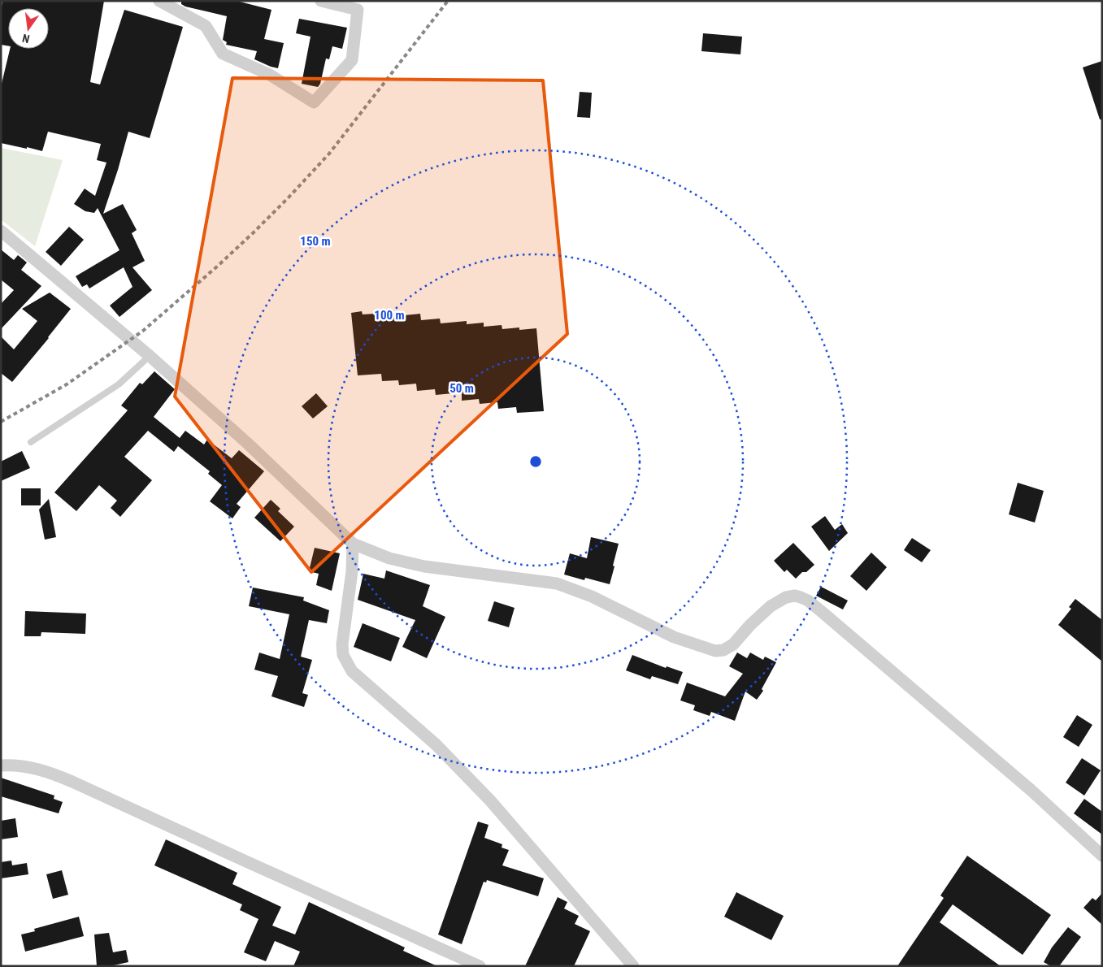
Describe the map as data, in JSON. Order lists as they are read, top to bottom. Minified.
{"north":"bottom","rings":["150 m","100 m","50 m"]}
